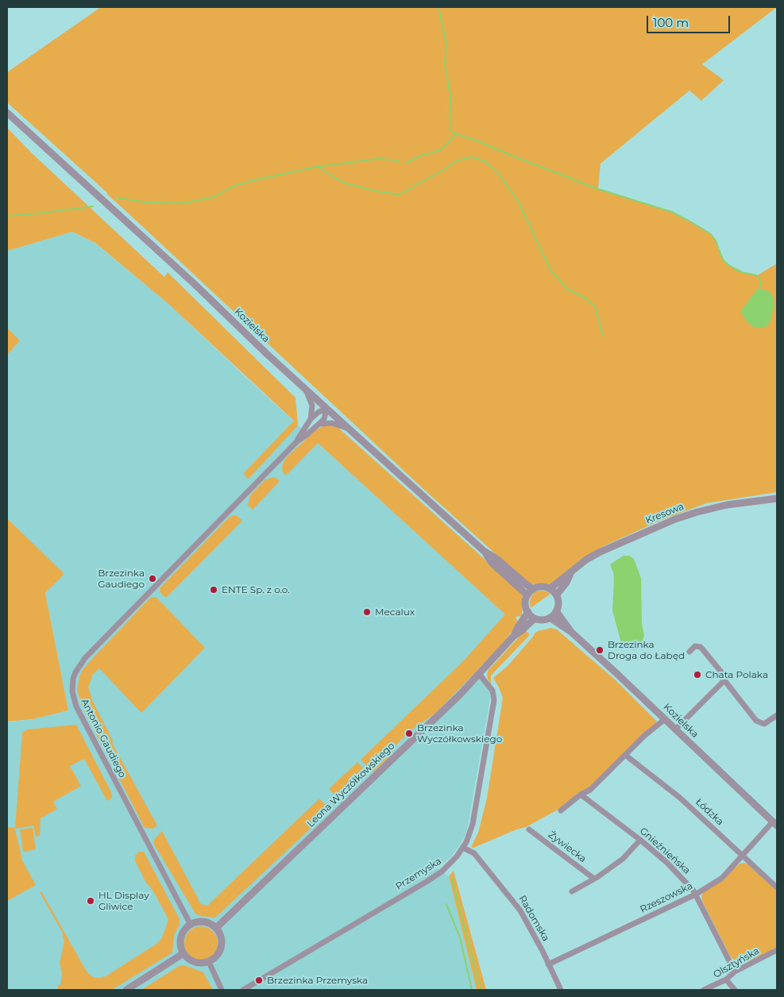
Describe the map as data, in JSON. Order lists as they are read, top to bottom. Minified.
{"streets":{"street":["Kozielska","Kresowa","Antonio Gaudiego","Leona Wyczółkowskiego","Łódzka","Żywiecka","Gnieźnieńska","Przemyska","Rzeszowska","Radomska","Olsztyńska"]},"crossings":[["Kozielska","Kresowa"],["Kozielska","Antonio Gaudiego"],["Kozielska","Leona Wyczółkowskiego"],["Kozielska","Rzeszowska"],["Kresowa","Leona Wyczółkowskiego"],["Antonio Gaudiego","Leona Wyczółkowskiego"],["Leona Wyczółkowskiego","Przemyska"],["Łódzka","Rzeszowska"],["Gnieźnieńska","Rzeszowska"],["Gnieźnieńska","Olsztyńska"],["Przemyska","Radomska"],["Rzeszowska","Radomska"]],"places":["Brzezinka Gaudiego","ENTE Sp. z o.o.","Mecalux","Brzezinka Droga do Łabęd","Chata Polaka","Brzezinka Wyczółkowskiego","HL Display Gliwice","Brzezinka Przemyska"],"scale_bar":"100 m"}
